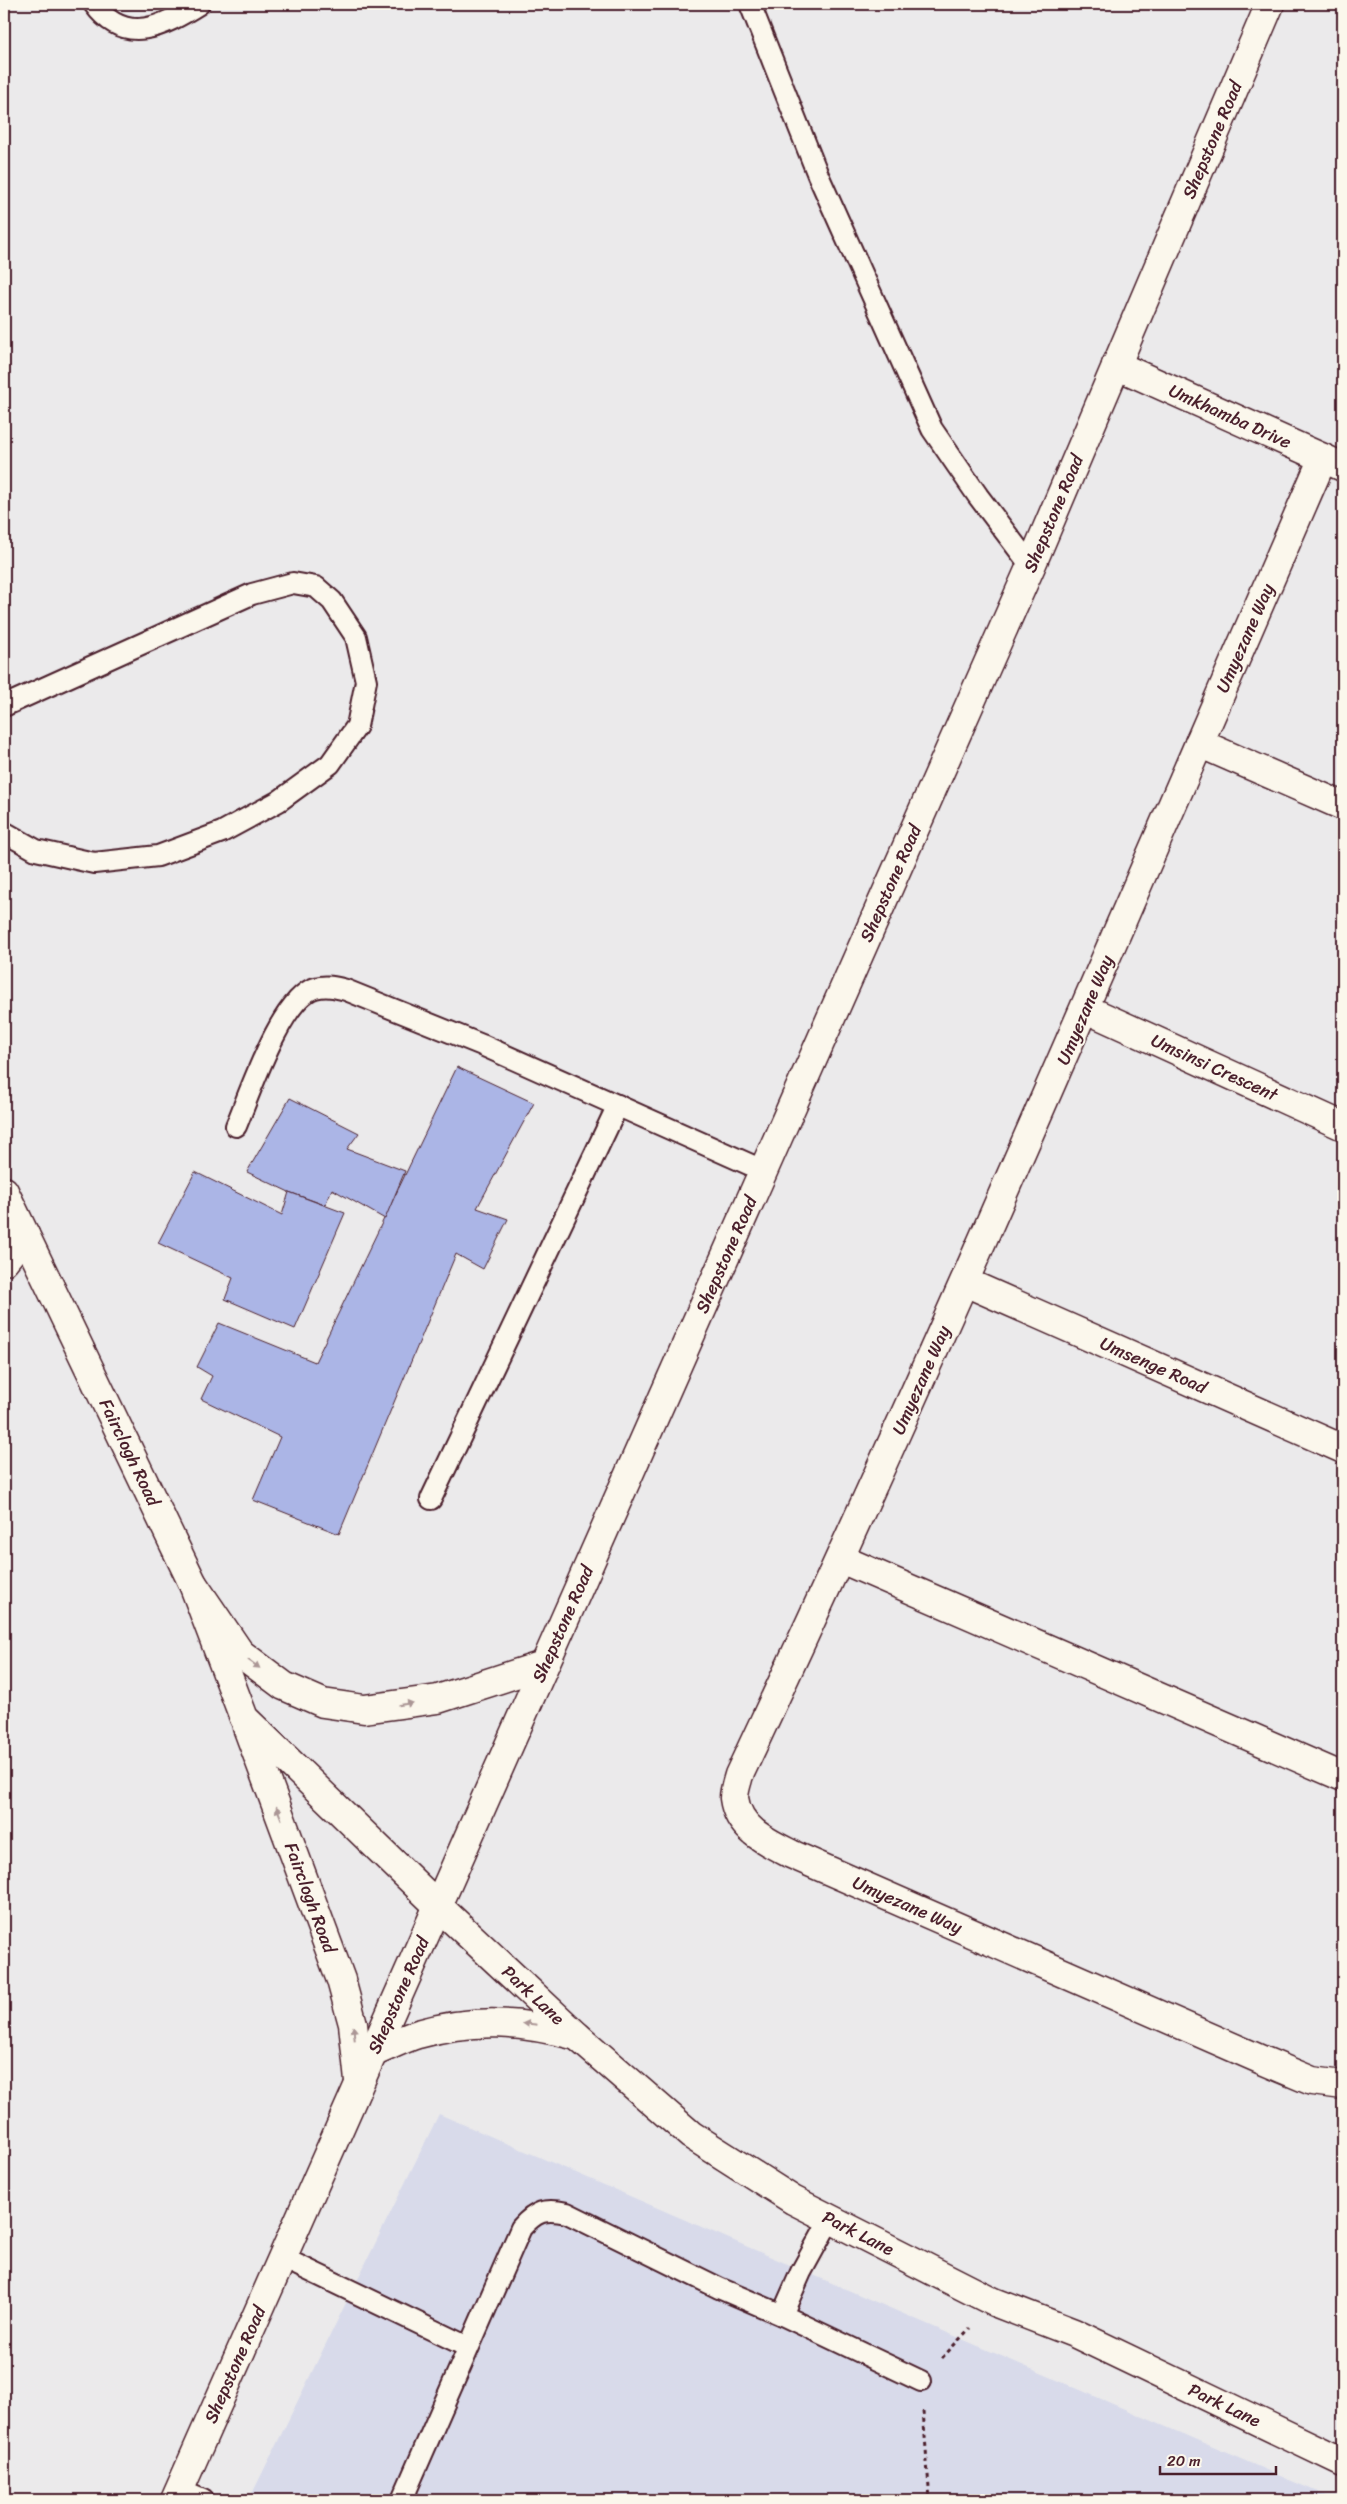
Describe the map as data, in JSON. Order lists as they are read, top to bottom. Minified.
{"streets":{"street":["Shepstone Road","Umkhamba Drive","Umyezane Way","Umsinsi Crescent","Umsenge Road","Fairclogh Road","Park Lane"]},"crossings":[["Shepstone Road","Umkhamba Drive"],["Shepstone Road","Fairclogh Road"],["Shepstone Road","Park Lane"],["Umkhamba Drive","Umyezane Way"],["Umyezane Way","Umsinsi Crescent"],["Umyezane Way","Umsenge Road"],["Fairclogh Road","Park Lane"]],"scale_bar":"20 m"}
